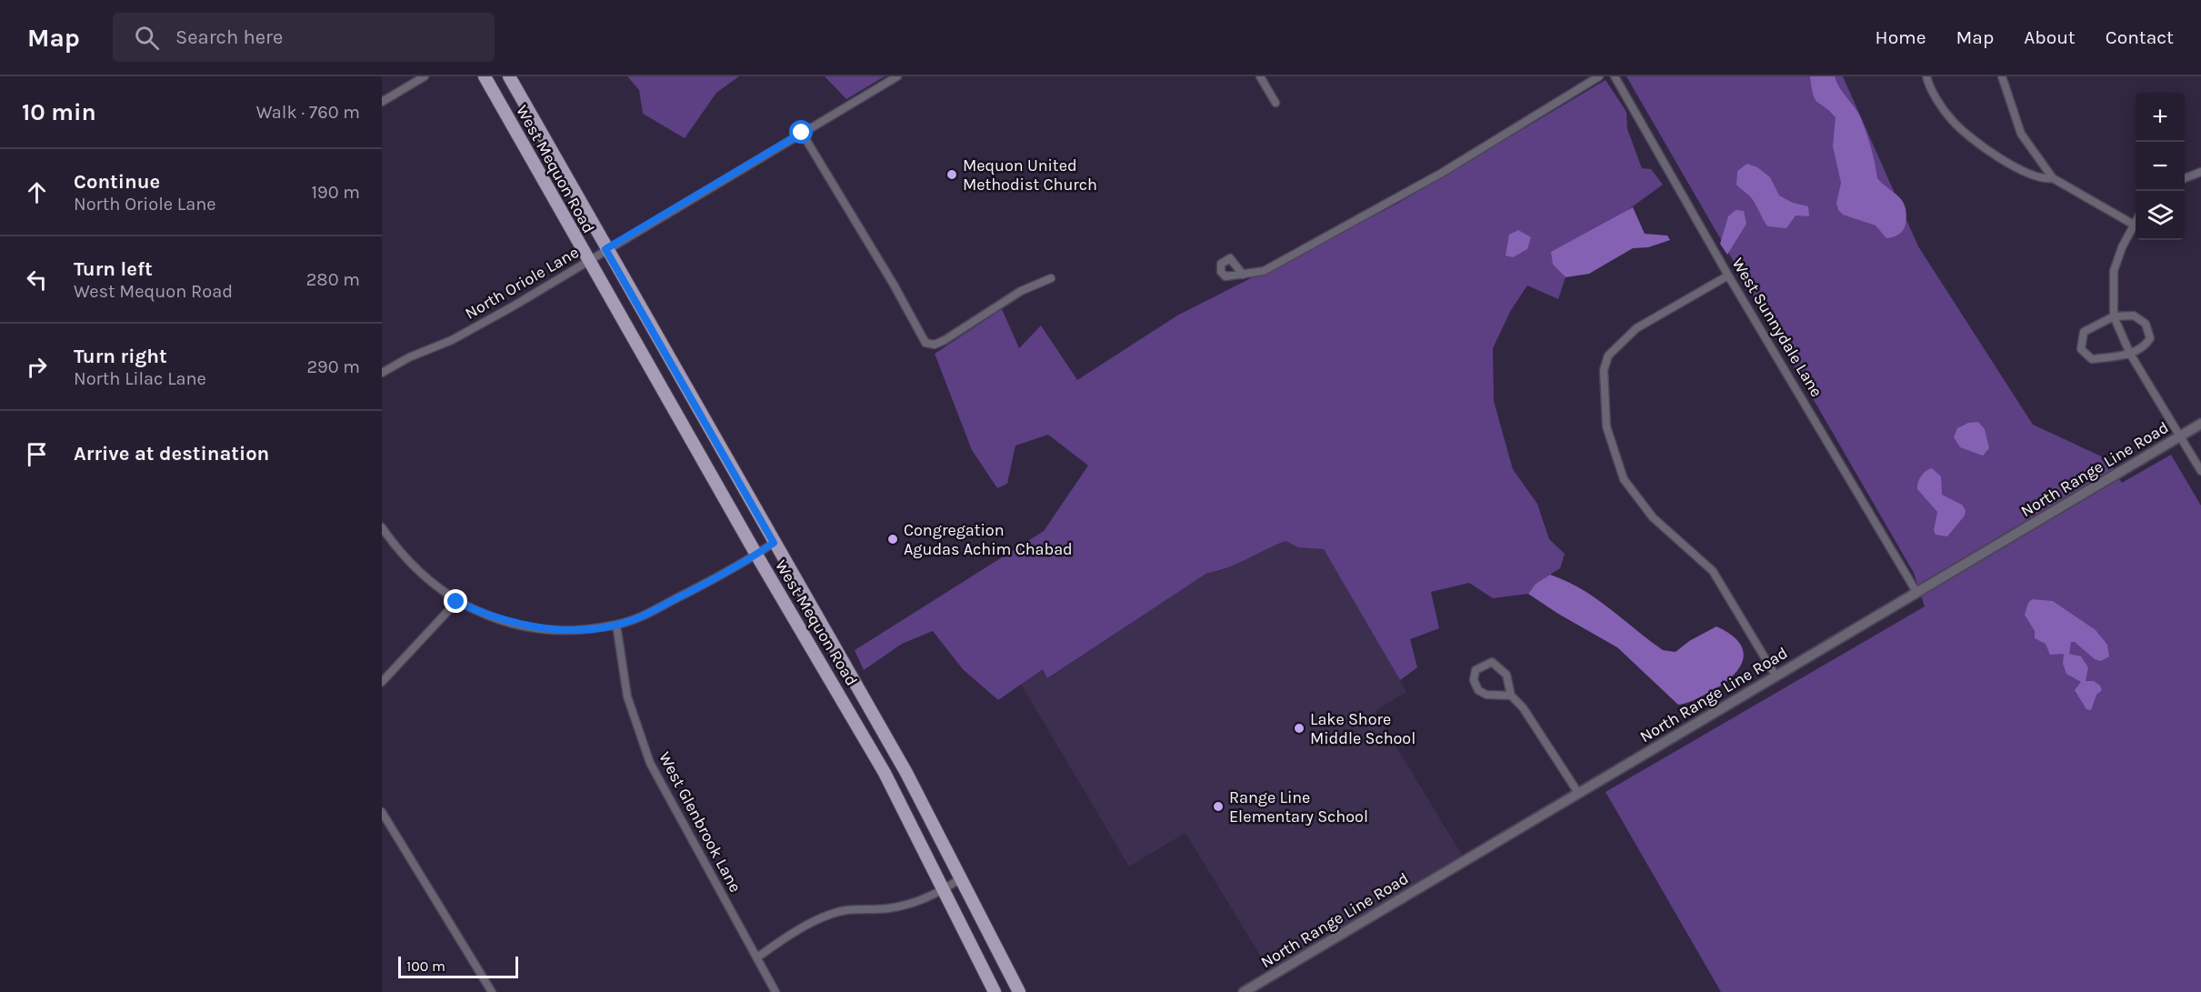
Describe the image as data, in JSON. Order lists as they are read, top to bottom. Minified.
{"streets":{"main road":["West Mequon Road"],"street":["North Oriole Lane","West Sunnydale Lane","North Range Line Road","West Glenbrook Lane"]},"crossings":[["West Mequon Road","North Oriole Lane"],["West Sunnydale Lane","North Range Line Road"]],"places":["Mequon United Methodist Church","Congregation Agudas Achim Chabad","Lake Shore Middle School","Range Line Elementary School"],"scale_bar":"100 m","page":{"header":"Map","search":"Search here","nav":["Home","Map","About","Contact"],"heading":["10 min","Walk · 760 m"],"map_buttons":["+","−"],"list":[["Continue","North Oriole Lane","190 m"],["Turn left","West Mequon Road","280 m"],["Turn right","North Lilac Lane","290 m"],"Arrive at destination"],"scale":"100 m"}}
